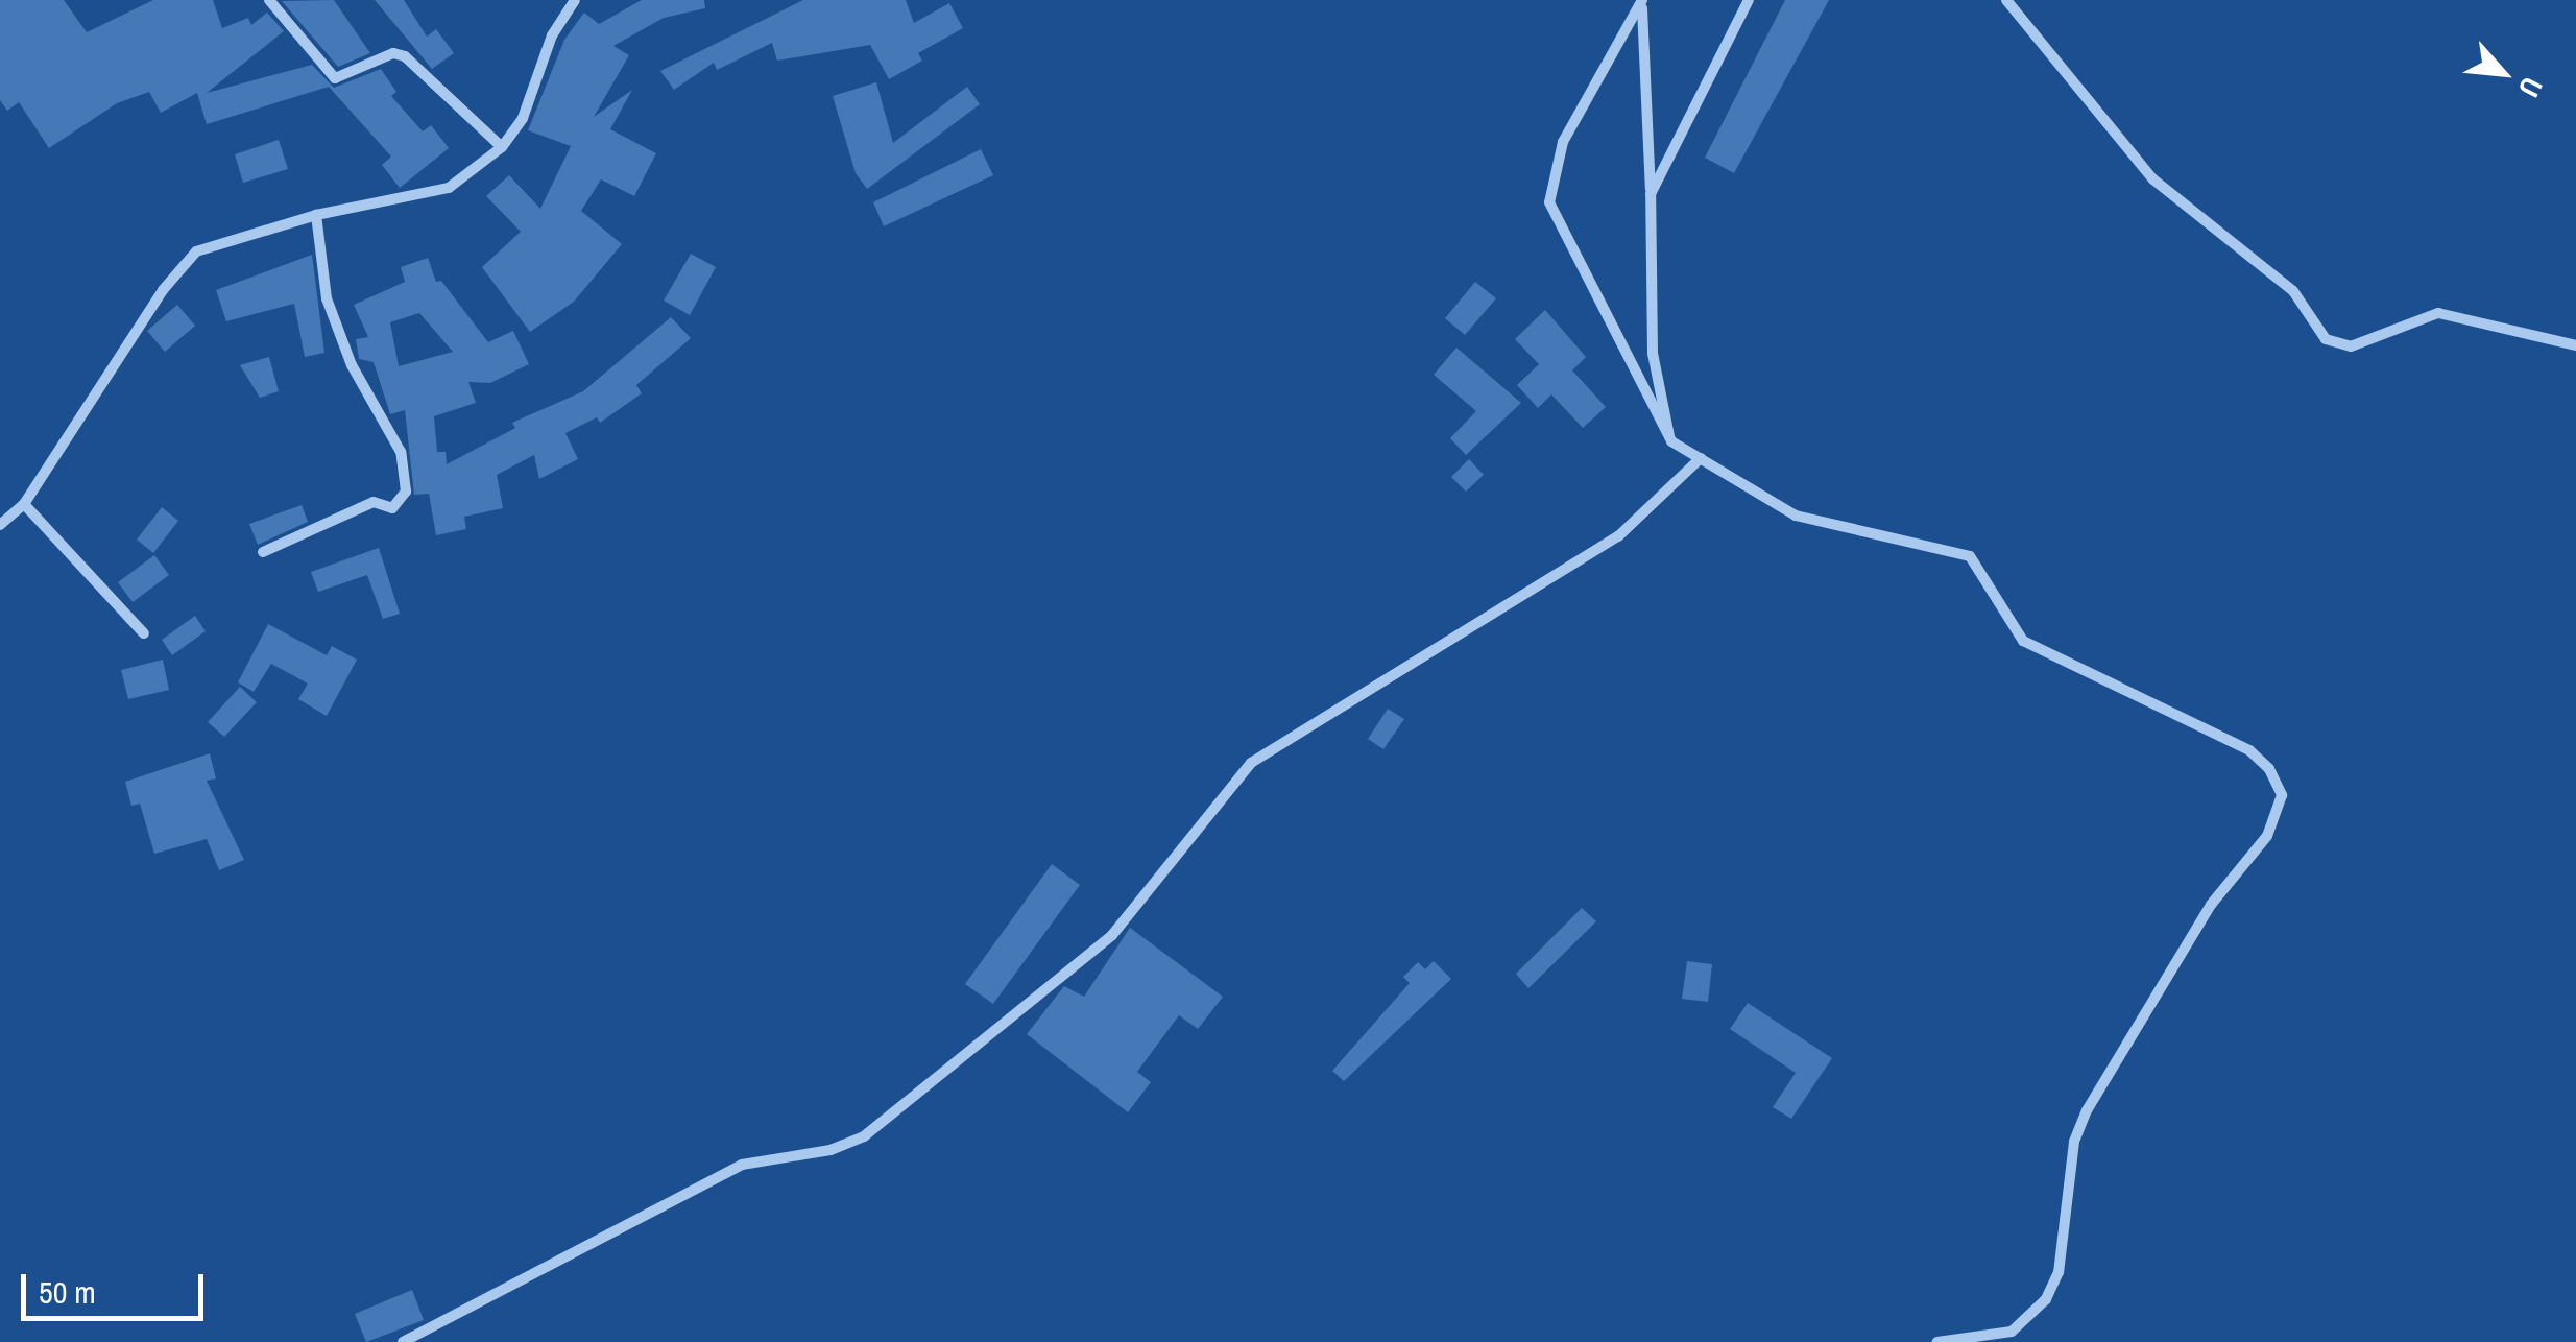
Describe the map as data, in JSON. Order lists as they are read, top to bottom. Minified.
{"scale_bar":"50 m","north":"bottom right"}
